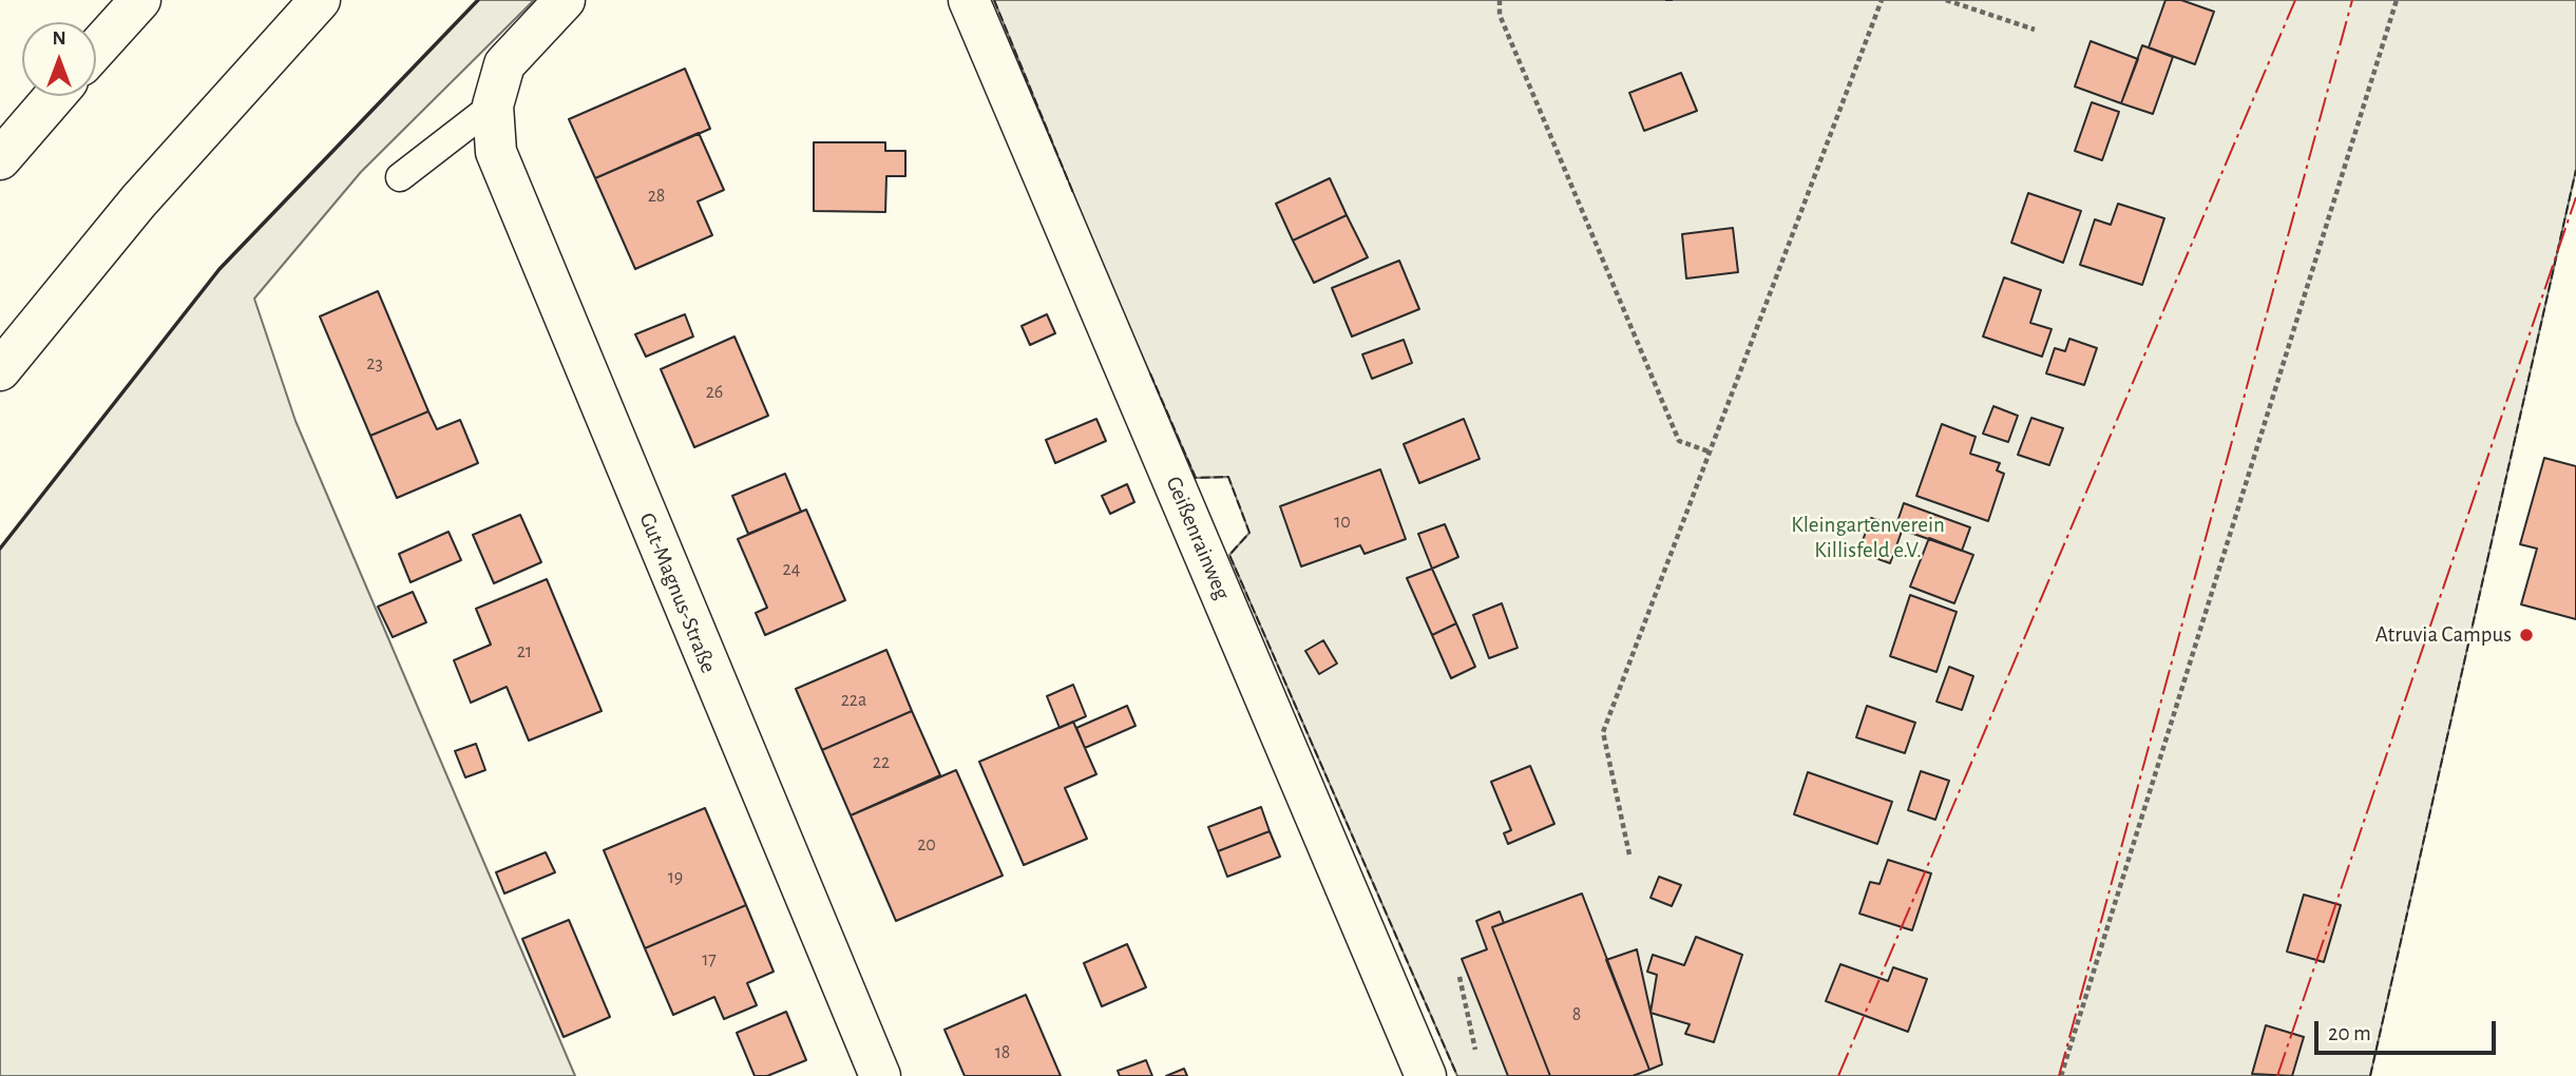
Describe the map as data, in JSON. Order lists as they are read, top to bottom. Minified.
{"streets":{"main road":["Geißenrainweg","Gut-Magnus-Straße"]},"parks":["Kleingartenverein Killisfeld e.V."],"places":["Atruvia Campus"],"house_numbers":["28","23","26","10","24","21","22a","22","20","19","17","8","18"],"scale_bar":"20 m","north":"top"}
